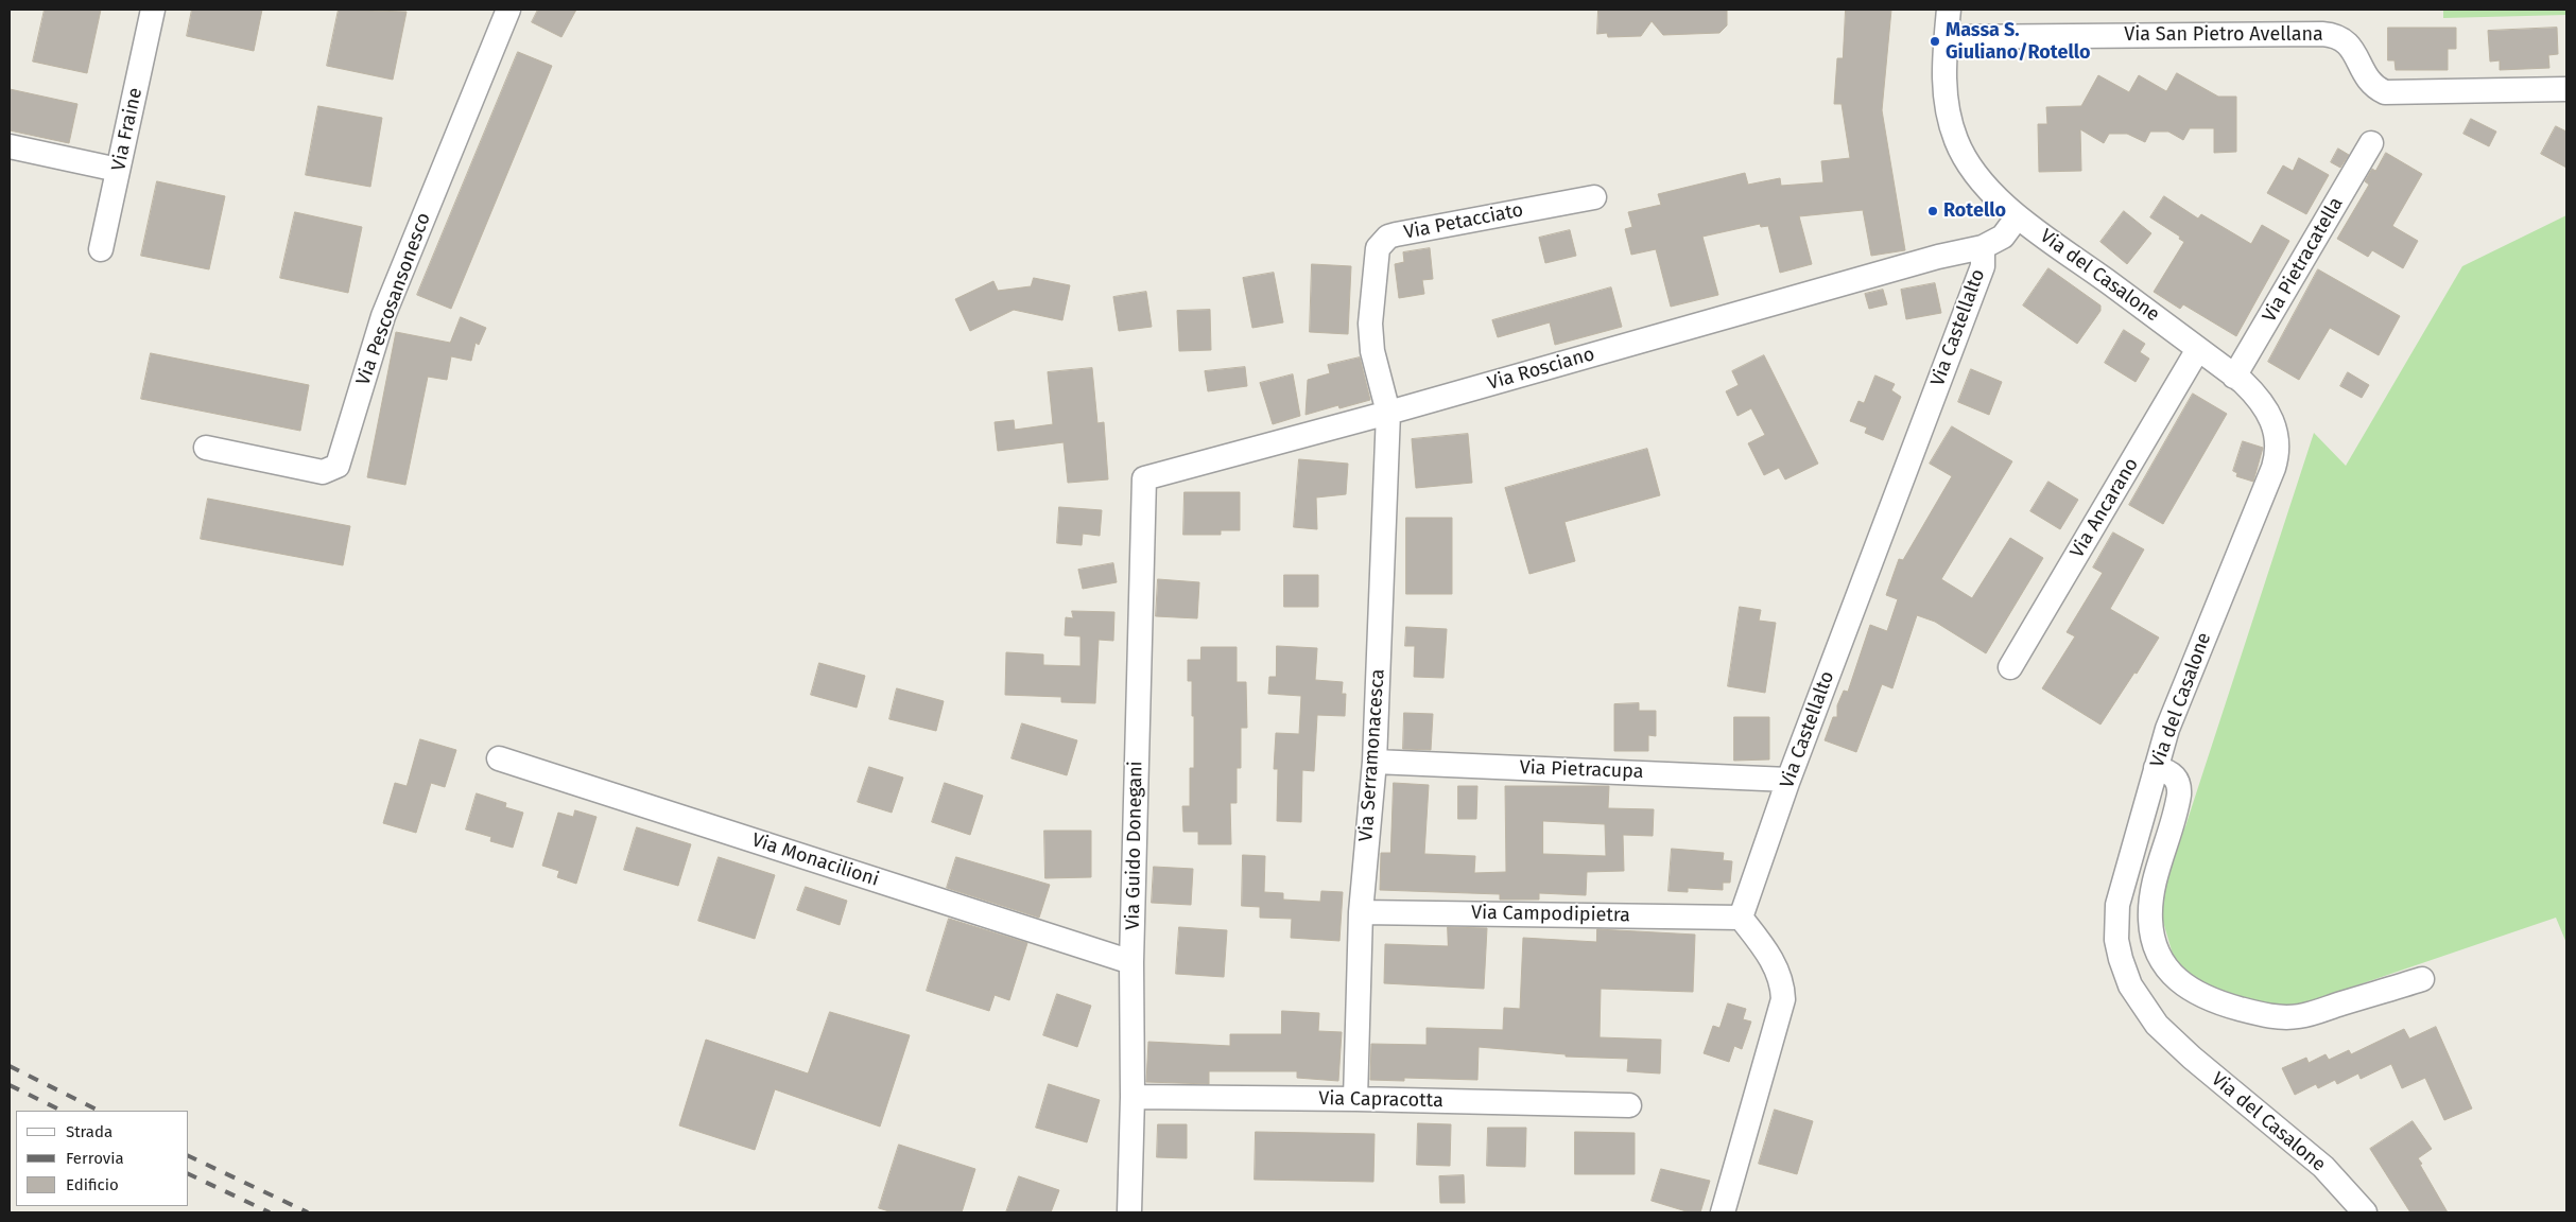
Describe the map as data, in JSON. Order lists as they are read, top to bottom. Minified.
{"streets":{"street":["Via San Pietro Avellana","Via Fraine","Via Petacciato","Via Pietracatella","Via del Casalone","Via Pescosansonesco","Via Castellalto","Via Rosciano","Via Ancarano","Via Serramonacesca","Via Pietracupa","Via Guido Donegani","Via Monacilioni","Via Campodipietra","Via Capracotta"]},"crossings":[["Via San Pietro Avellana","Via del Casalone"],["Via Petacciato","Via Rosciano"],["Via Petacciato","Via Serramonacesca"],["Via Pietracatella","Via del Casalone"],["Via del Casalone","Via Rosciano"],["Via del Casalone","Via Ancarano"],["Via Castellalto","Via Rosciano"],["Via Castellalto","Via Pietracupa"],["Via Castellalto","Via Campodipietra"],["Via Rosciano","Via Serramonacesca"],["Via Rosciano","Via Guido Donegani"],["Via Serramonacesca","Via Pietracupa"],["Via Serramonacesca","Via Campodipietra"],["Via Serramonacesca","Via Capracotta"],["Via Guido Donegani","Via Monacilioni"],["Via Guido Donegani","Via Capracotta"]],"places":["Massa S. Giuliano/Rotello","Rotello"],"legend":["Strada","Ferrovia","Edificio"]}
